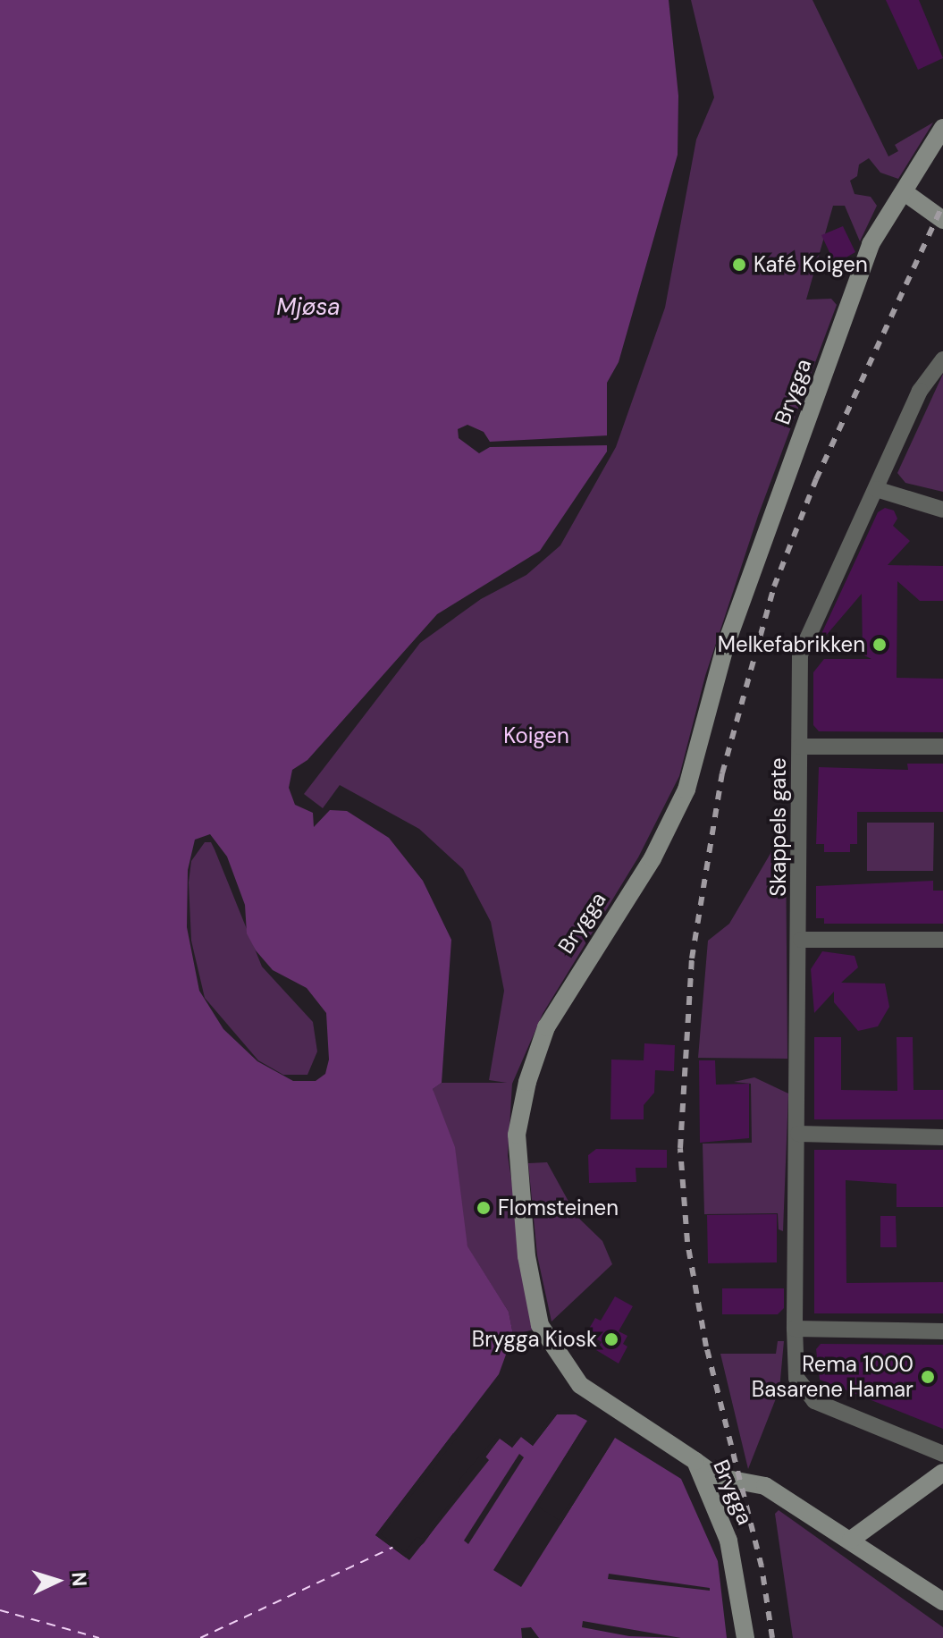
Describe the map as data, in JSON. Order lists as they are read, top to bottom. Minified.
{"streets":{"street":["Brygga","Skappels gate"]},"water":["Mjøsa"],"parks":["Koigen"],"places":["Kafé Koigen","Melkefabrikken","Flomsteinen","Brygga Kiosk","Rema 1000 Basarene Hamar"],"north":"right"}
